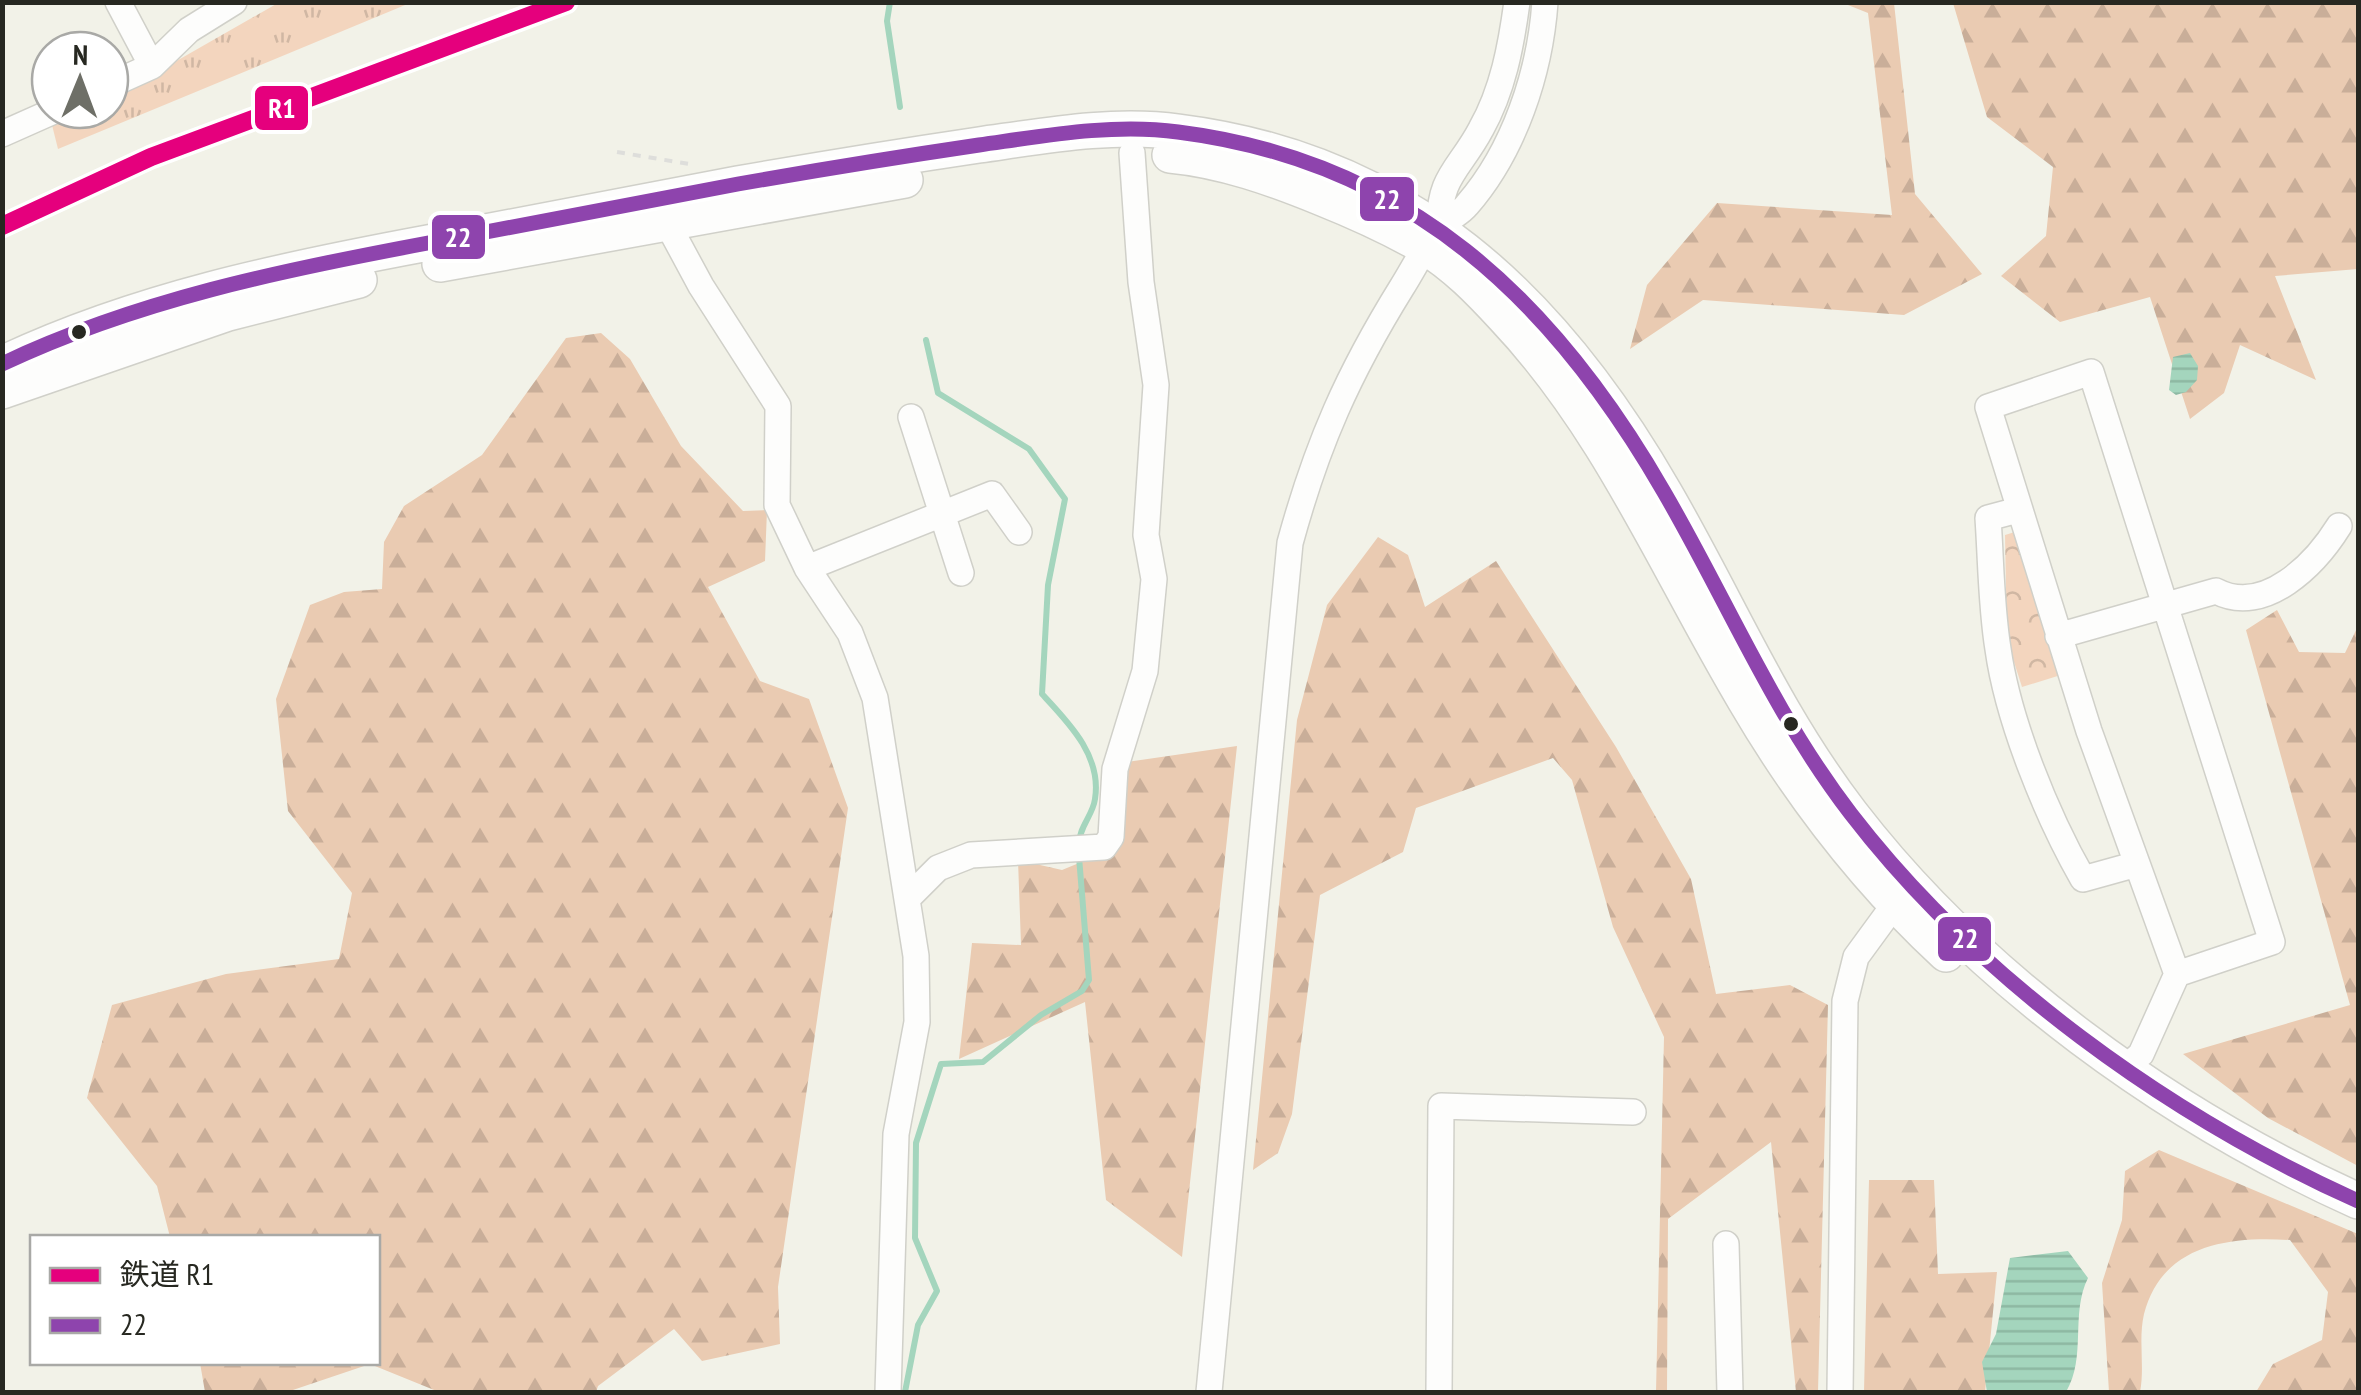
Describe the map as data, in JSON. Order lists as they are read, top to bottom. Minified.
{"lines":["rail line R1","transit line 22"],"legend":["鉄道 R1","22"],"north":"top"}
